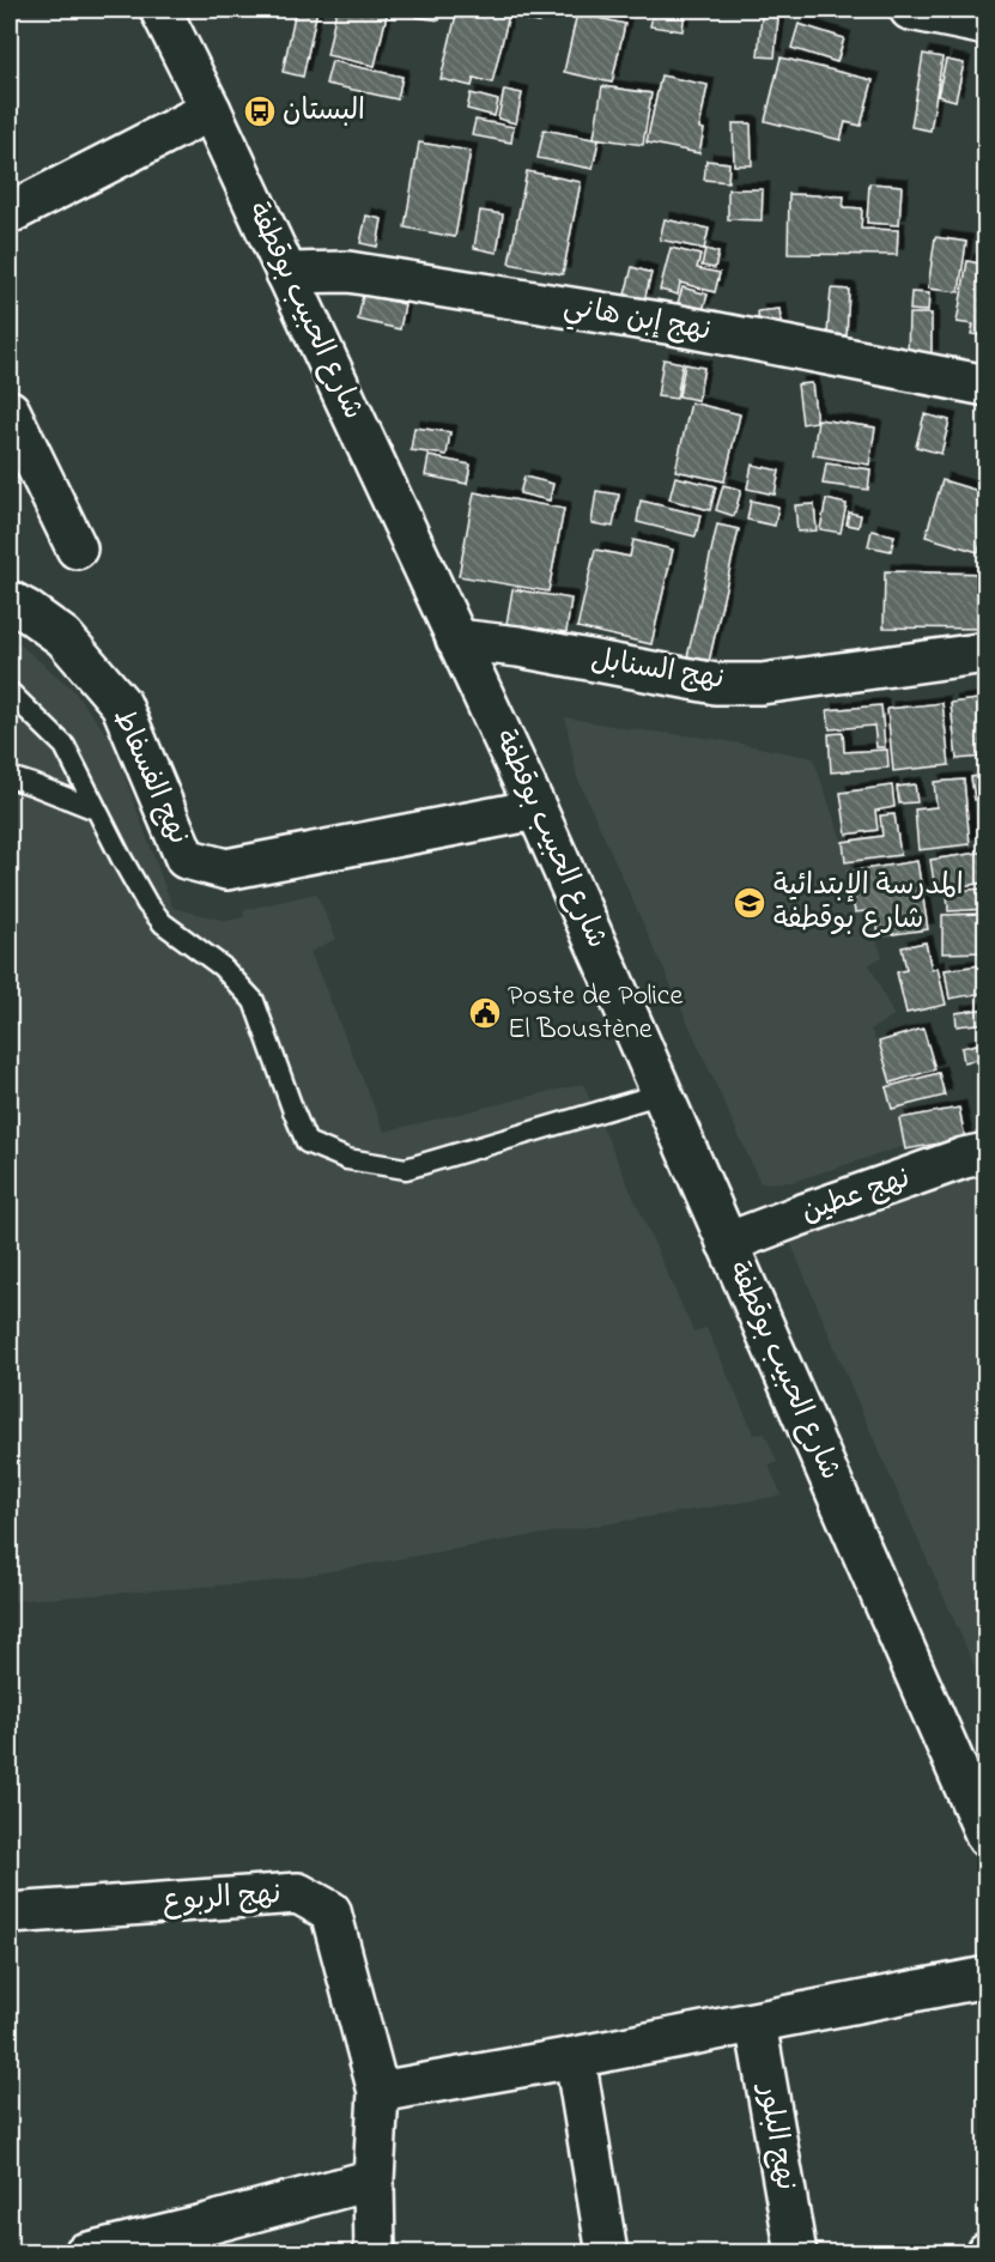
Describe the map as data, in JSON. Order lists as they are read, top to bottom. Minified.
{"streets":{"street":["شارع الحبيب بوقطفة","نهج إبن هاني","نهج السنابل","نهج الفسفاط","نهج عطين","نهج الربوع","نهج البلور"]},"crossings":[["شارع الحبيب بوقطفة","نهج إبن هاني"],["شارع الحبيب بوقطفة","نهج السنابل"],["شارع الحبيب بوقطفة","نهج الفسفاط"],["شارع الحبيب بوقطفة","نهج عطين"]],"places":{"bus stop":["البستان"],"school or university":["المدرسة الإبتدائية شارع بوقطفة"],"public building":["Poste de Police El Boustène"]}}
